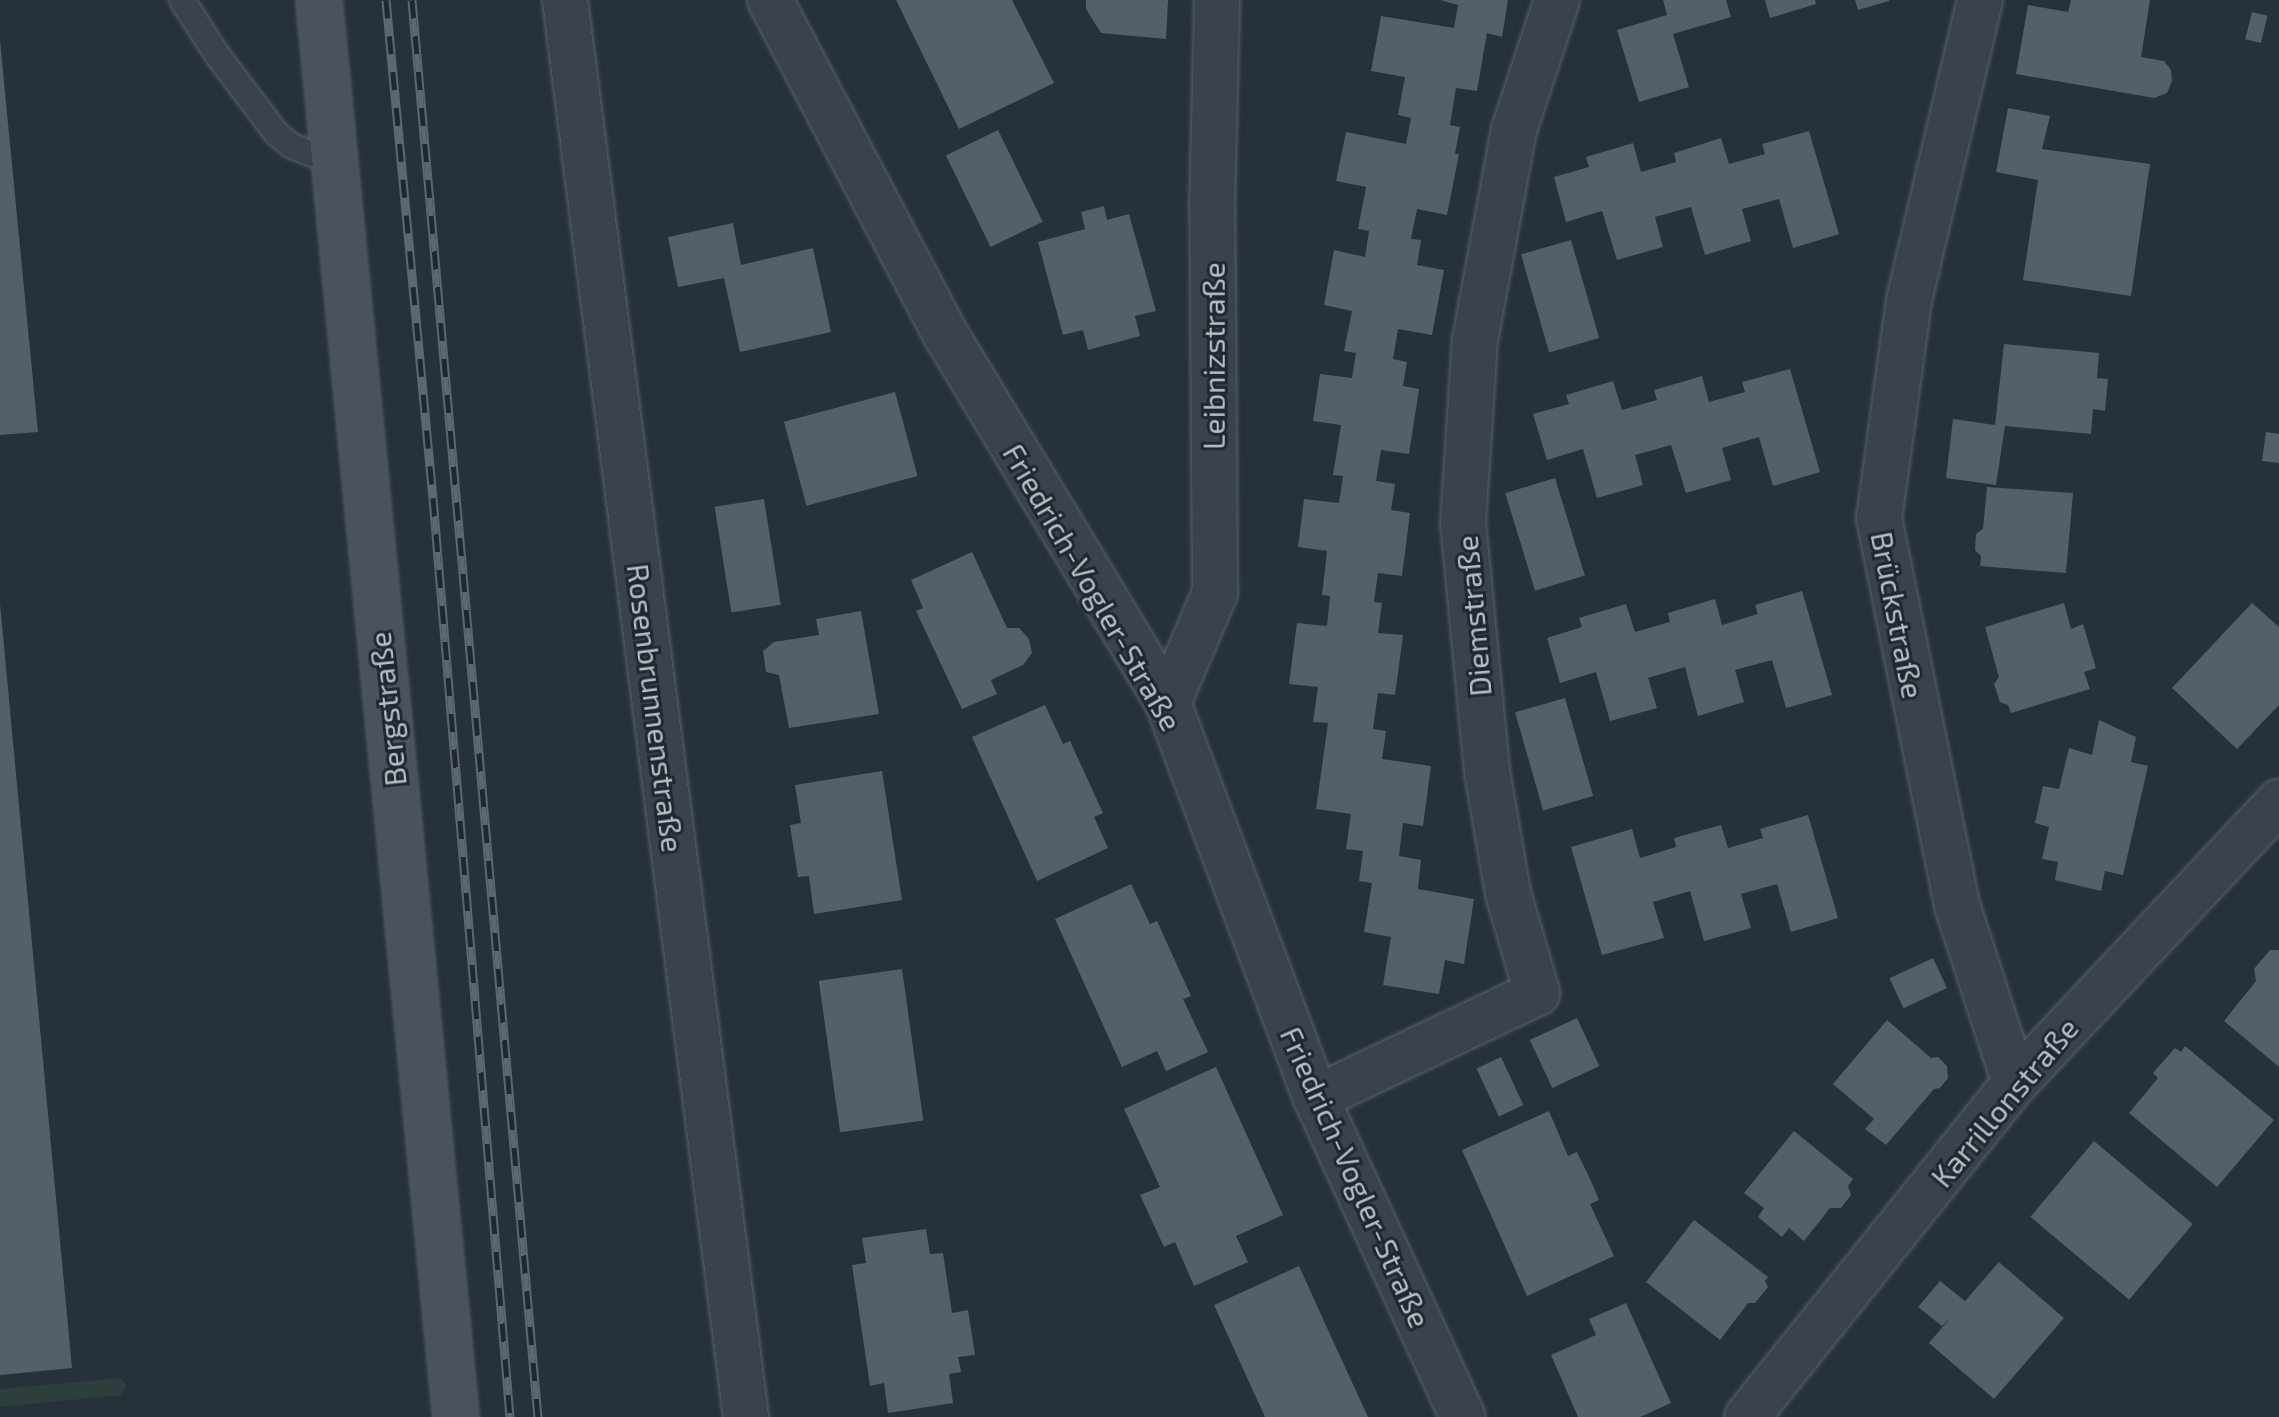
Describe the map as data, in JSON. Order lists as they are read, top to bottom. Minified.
{"streets":{"main road":["Bergstraße"],"street":["Leibnizstraße","Friedrich-Vogler-Straße","Brückstraße","Diemstraße","Rosenbrunnenstraße","Karrillonstraße"]},"crossings":[["Leibnizstraße","Friedrich-Vogler-Straße"],["Friedrich-Vogler-Straße","Diemstraße"],["Brückstraße","Karrillonstraße"]]}
